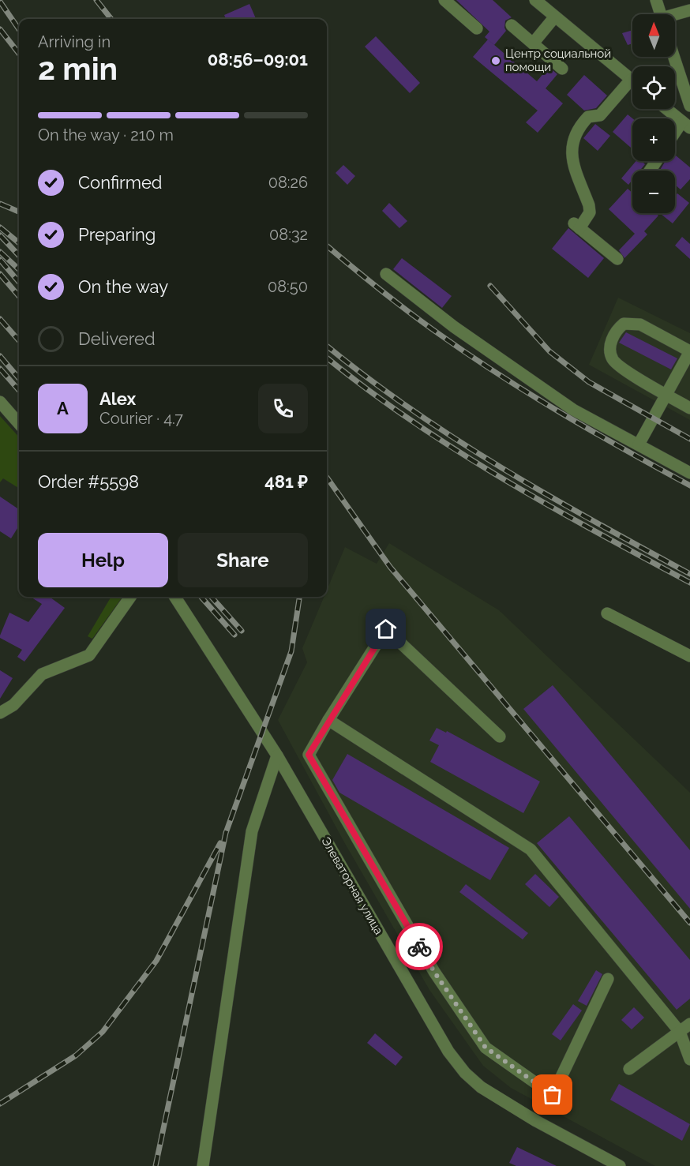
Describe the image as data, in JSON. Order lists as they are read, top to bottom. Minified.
{"streets":{"street":["Элеваторная улица"]},"places":["Центр социальной помощи"],"north":"top","page":{"map_buttons":["+","−"],"heading":["2 min","Arriving in","08:56–09:01"],"panel":["Alex","Courier · 4.7","Order #5598","481 ₽"],"bar":"On the way · 210 m","list":[["Confirmed","08:26"],["Preparing","08:32"],["On the way","08:50"],"Delivered"],"round":"A","buttons":["Help","Share"]}}
